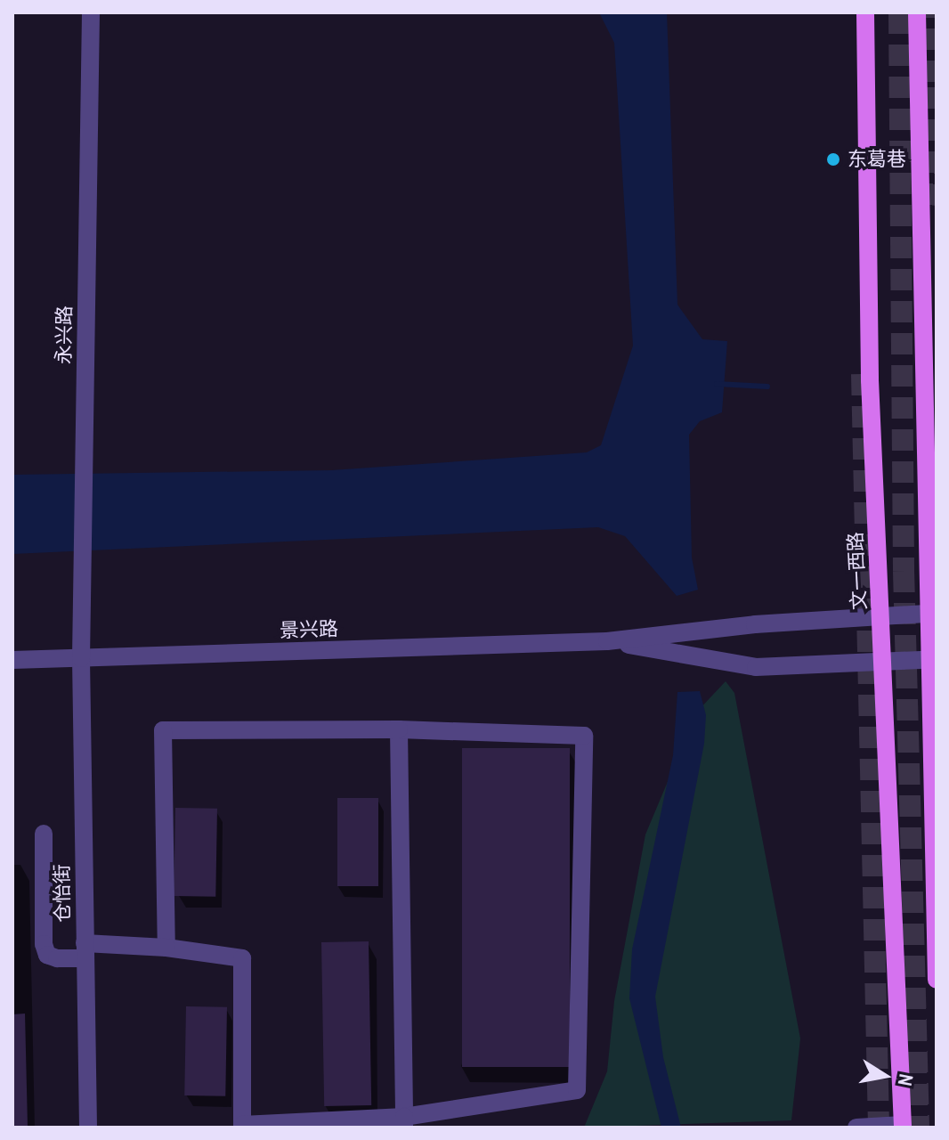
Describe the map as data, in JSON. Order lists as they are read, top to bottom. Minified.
{"streets":{"main road":["文一西路"],"street":["永兴路","景兴路","仓怡街"]},"crossings":[["永兴路","景兴路"],["永兴路","仓怡街"],["文一西路","景兴路"],["景兴路","仓怡街"]],"places":["东葛巷"],"north":"right"}
